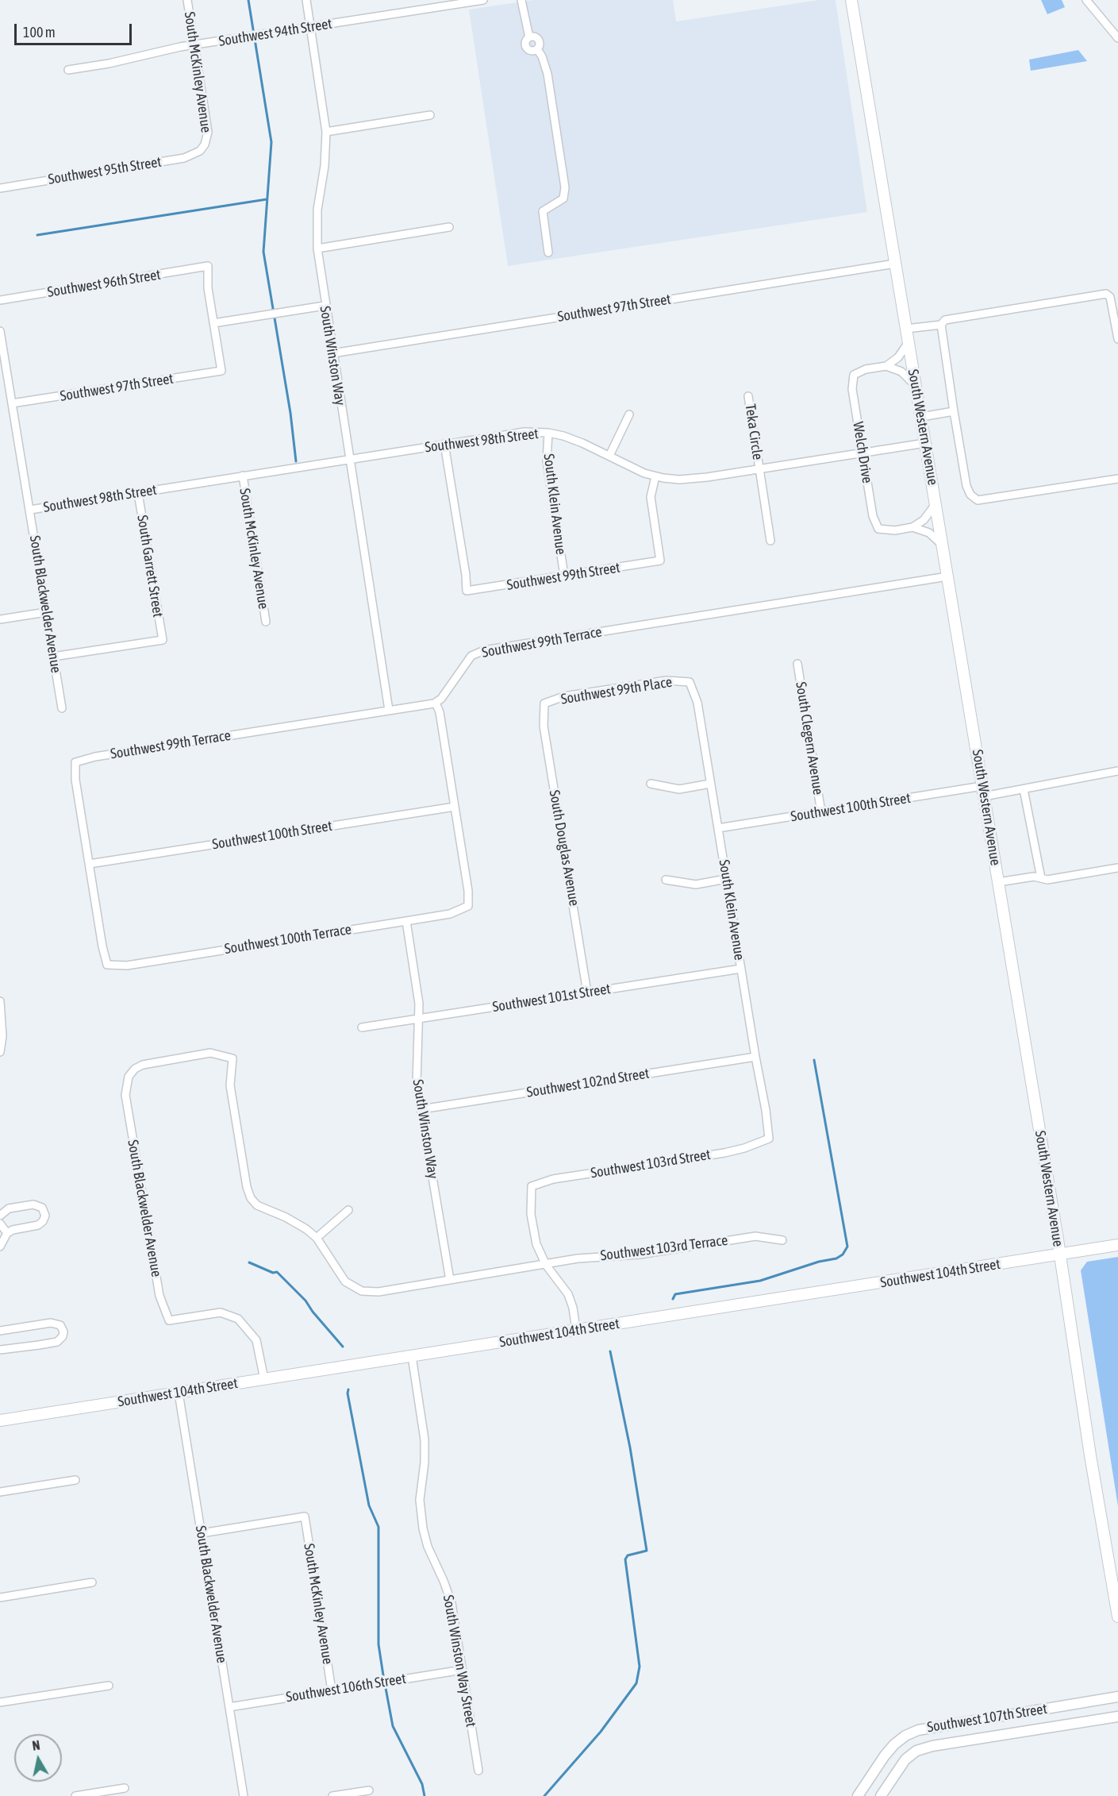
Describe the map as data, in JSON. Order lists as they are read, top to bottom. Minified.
{"streets":{"main road":["South Western Avenue","Southwest 104th Street"],"street":["Southwest 94th Street","South McKinley Avenue","Southwest 95th Street","Southwest 96th Street","Southwest 97th Street","South Winston Way","Teka Circle","Southwest 98th Street","Welch Drive","South Klein Avenue","South Garrett Street","Southwest 99th Street","South Blackwelder Avenue","Southwest 99th Terrace","Southwest 99th Place","South Clegern Avenue","Southwest 100th Street","South Douglas Avenue","Southwest 100th Terrace","Southwest 101st Street","Southwest 102nd Street","Southwest 103rd Street","Southwest 103rd Terrace","South Winston Way Street","Southwest 106th Street","Southwest 107th Street"]},"crossings":[["Southwest 94th Street","South McKinley Avenue"],["Southwest 94th Street","South Winston Way"],["South McKinley Avenue","Southwest 95th Street"],["South McKinley Avenue","Southwest 98th Street"],["South McKinley Avenue","South Blackwelder Avenue"],["South McKinley Avenue","Southwest 106th Street"],["Southwest 96th Street","Southwest 97th Street"],["Southwest 97th Street","South Winston Way"],["Southwest 97th Street","South Western Avenue"],["Southwest 97th Street","South Blackwelder Avenue"],["South Winston Way","Southwest 98th Street"],["South Winston Way","Southwest 99th Terrace"],["South Winston Way","Southwest 100th Terrace"],["South Winston Way","Southwest 101st Street"],["South Winston Way","Southwest 102nd Street"],["South Western Avenue","Southwest 98th Street"],["South Western Avenue","Southwest 99th Terrace"],["South Western Avenue","Southwest 100th Street"],["South Western Avenue","Southwest 104th Street"],["Teka Circle","Southwest 98th Street"],["Southwest 98th Street","Welch Drive"],["Southwest 98th Street","South Klein Avenue"],["Southwest 98th Street","South Garrett Street"],["Southwest 98th Street","Southwest 99th Street"],["Southwest 98th Street","South Blackwelder Avenue"],["South Klein Avenue","Southwest 99th Street"],["South Klein Avenue","Southwest 99th Place"],["South Klein Avenue","Southwest 100th Street"],["South Klein Avenue","Southwest 101st Street"],["South Klein Avenue","Southwest 102nd Street"],["South Klein Avenue","Southwest 103rd Street"],["South Garrett Street","South Blackwelder Avenue"],["South Blackwelder Avenue","Southwest 104th Street"],["South Blackwelder Avenue","Southwest 106th Street"],["Southwest 99th Terrace","Southwest 100th Street"],["Southwest 99th Terrace","Southwest 100th Terrace"],["Southwest 99th Place","South Douglas Avenue"],["South Clegern Avenue","Southwest 100th Street"],["Southwest 100th Street","Southwest 100th Terrace"],["South Douglas Avenue","Southwest 101st Street"],["Southwest 103rd Street","Southwest 103rd Terrace"],["Southwest 104th Street","South Winston Way Street"],["South Winston Way Street","Southwest 106th Street"]],"scale_bar":"100 m","north":"top"}
